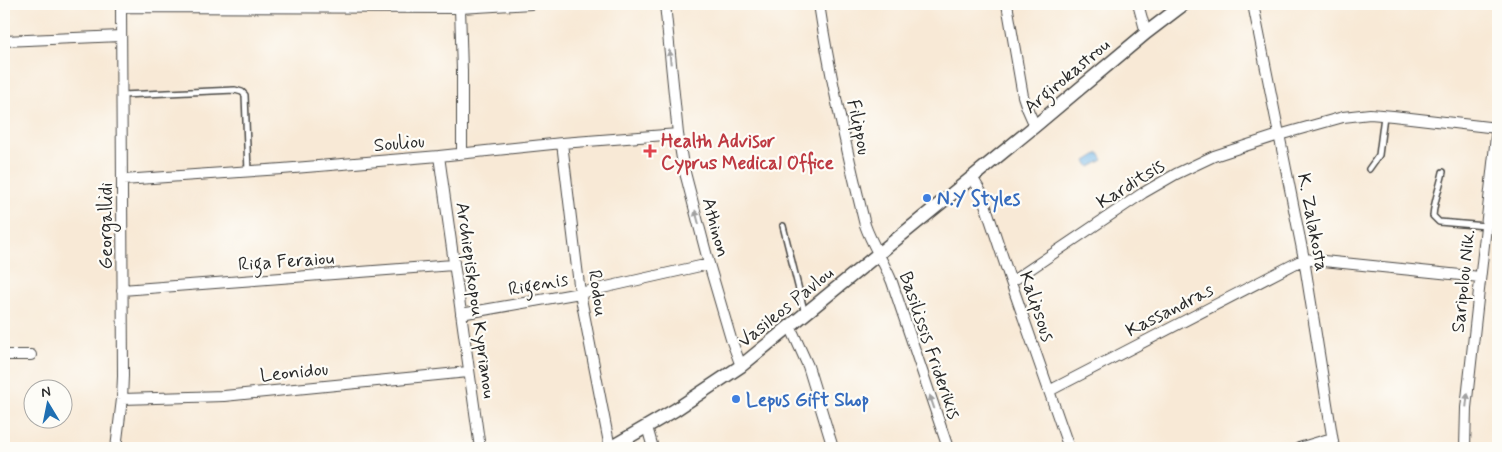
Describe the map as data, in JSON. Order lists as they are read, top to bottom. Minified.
{"streets":{"street":["Argirokastrou","Filippou","Souliou","Karditsis","K. Zalakosta","Georgallidi","Athinon","Riga Feraiou","Saripolou Nik.","Rigenis","Rodou","Archiepiskopou Kyprianou","Vasileos Pavlou","Kalipsous","Kassandras","Basilissis Friderikis","Leonidou"]},"crossings":[["Argirokastrou","Vasileos Pavlou"],["Argirokastrou","Kalipsous"],["Filippou","Vasileos Pavlou"],["Filippou","Basilissis Friderikis"],["Souliou","Georgallidi"],["Souliou","Athinon"],["Souliou","Rodou"],["Souliou","Archiepiskopou Kyprianou"],["Karditsis","K. Zalakosta"],["Karditsis","Saripolou Nik."],["Karditsis","Kalipsous"],["K. Zalakosta","Kassandras"],["Georgallidi","Riga Feraiou"],["Georgallidi","Leonidou"],["Athinon","Rigenis"],["Athinon","Vasileos Pavlou"],["Riga Feraiou","Archiepiskopou Kyprianou"],["Rigenis","Rodou"],["Rigenis","Archiepiskopou Kyprianou"],["Rodou","Vasileos Pavlou"],["Archiepiskopou Kyprianou","Leonidou"],["Vasileos Pavlou","Kalipsous"],["Vasileos Pavlou","Basilissis Friderikis"],["Kalipsous","Kassandras"]],"one_way":["Athinon","Saripolou Nik.","Basilissis Friderikis"],"places":{"health":["Health Advisor Cyprus Medical Office"],"other":["N.Y Styles","Lepus Gift Shop"]},"north":"top"}
